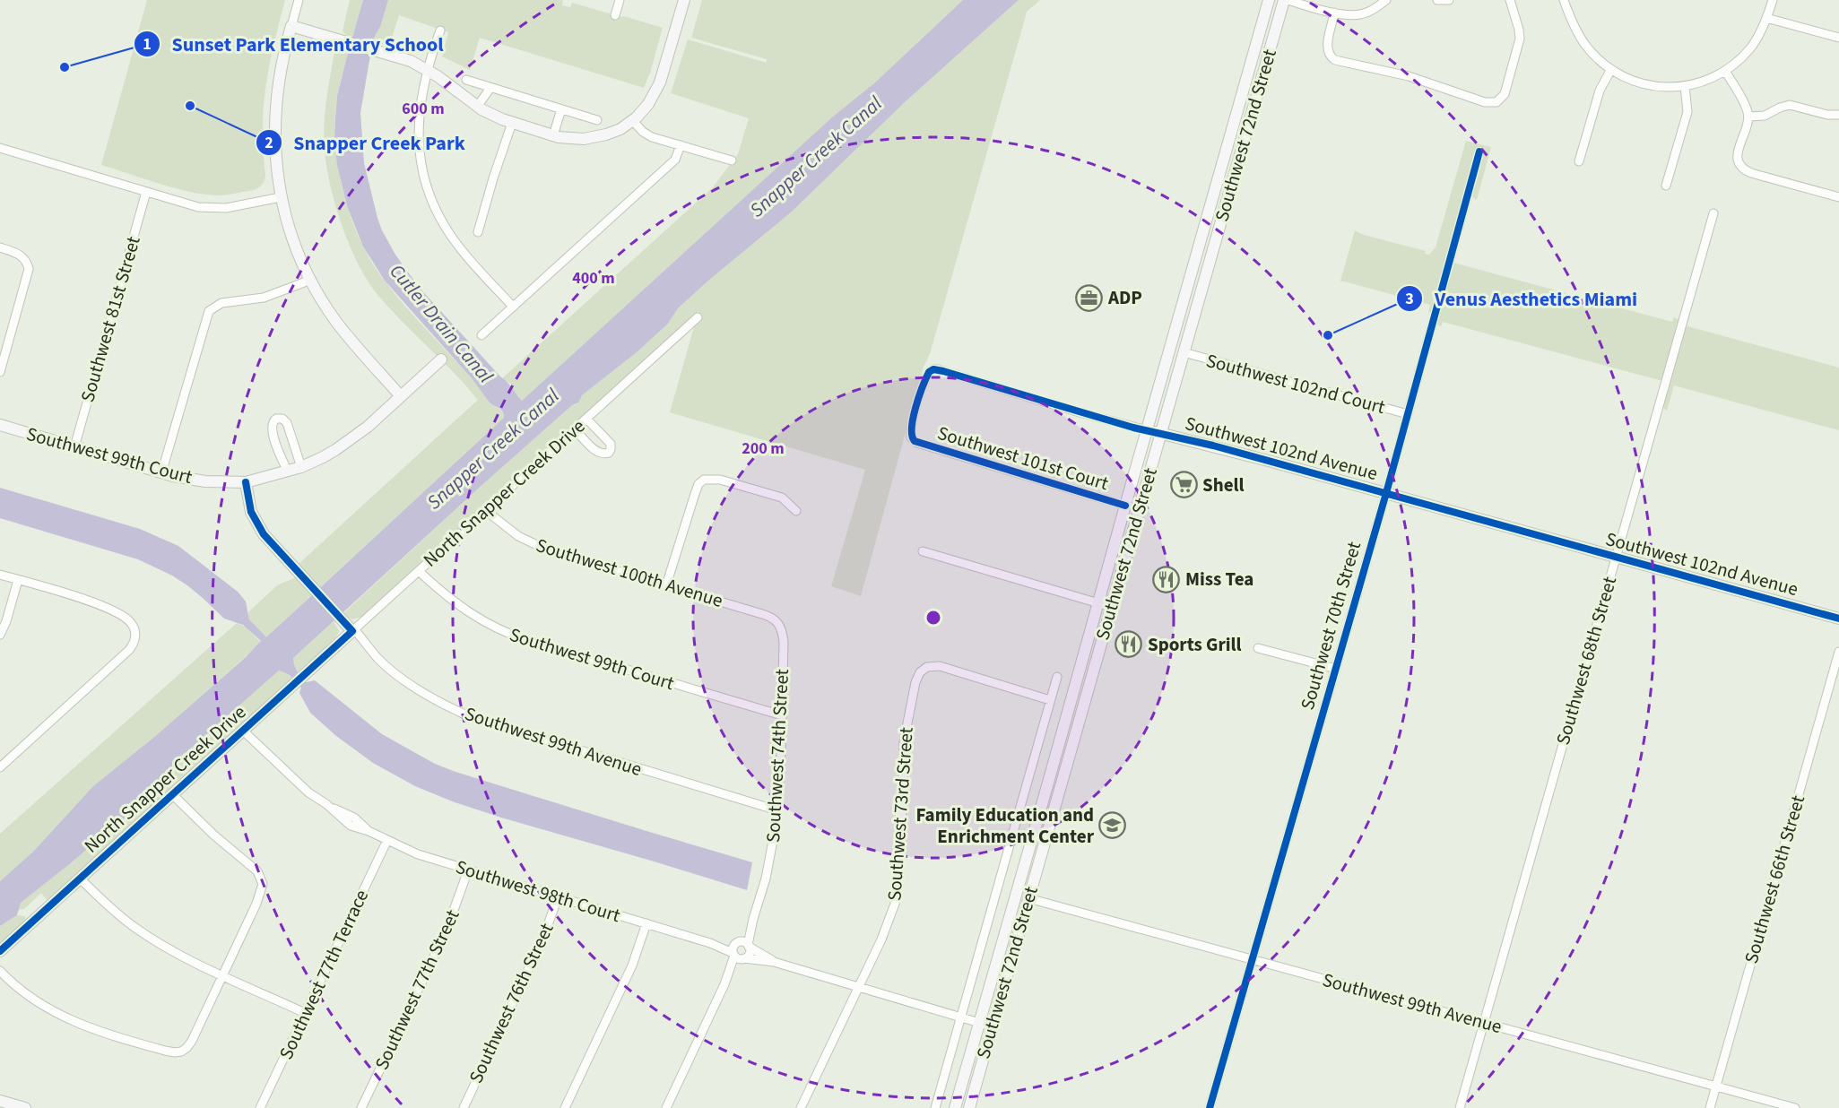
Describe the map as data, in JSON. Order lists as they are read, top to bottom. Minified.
{"streets":{"street":["Southwest 72nd Street","Southwest 81st Street","Southwest 102nd Court","Southwest 102nd Avenue","Southwest 99th Court","Southwest 101st Court","North Snapper Creek Drive","Southwest 100th Avenue","Southwest 70th Street","Southwest 68th Street","Southwest 99th Avenue","Southwest 74th Street","Southwest 73rd Street","Southwest 66th Street","Southwest 98th Court","Southwest 77th Terrace","Southwest 77th Street","Southwest 76th Street"]},"crossings":[["Southwest 72nd Street","Southwest 102nd Court"],["Southwest 72nd Street","Southwest 102nd Avenue"],["Southwest 72nd Street","Southwest 101st Court"],["Southwest 72nd Street","Southwest 99th Avenue"],["Southwest 72nd Street","Southwest 73rd Street"],["Southwest 72nd Street","Southwest 98th Court"],["Southwest 81st Street","Southwest 99th Court"],["Southwest 102nd Court","Southwest 70th Street"],["Southwest 102nd Avenue","Southwest 101st Court"],["Southwest 102nd Avenue","Southwest 70th Street"],["Southwest 102nd Avenue","Southwest 68th Street"],["Southwest 99th Court","North Snapper Creek Drive"],["Southwest 99th Court","Southwest 99th Avenue"],["Southwest 99th Court","Southwest 74th Street"],["North Snapper Creek Drive","Southwest 100th Avenue"],["North Snapper Creek Drive","Southwest 99th Avenue"],["North Snapper Creek Drive","Southwest 98th Court"],["Southwest 100th Avenue","Southwest 74th Street"],["Southwest 70th Street","Southwest 99th Avenue"],["Southwest 68th Street","Southwest 99th Avenue"],["Southwest 99th Avenue","Southwest 74th Street"],["Southwest 99th Avenue","Southwest 66th Street"],["Southwest 74th Street","Southwest 98th Court"],["Southwest 73rd Street","Southwest 98th Court"],["Southwest 98th Court","Southwest 77th Terrace"],["Southwest 98th Court","Southwest 77th Street"],["Southwest 98th Court","Southwest 76th Street"]],"water":["Snapper Creek Canal","Cutler Drain Canal"],"places":{"other":["Sunset Park Elementary School","Snapper Creek Park","Venus Aesthetics Miami"],"office":["ADP"],"supermarket":["Shell"],"restaurant":["Miss Tea","Sports Grill"],"school or university":["Family Education and Enrichment Center"]},"rings":["600 m","400 m","200 m"]}
